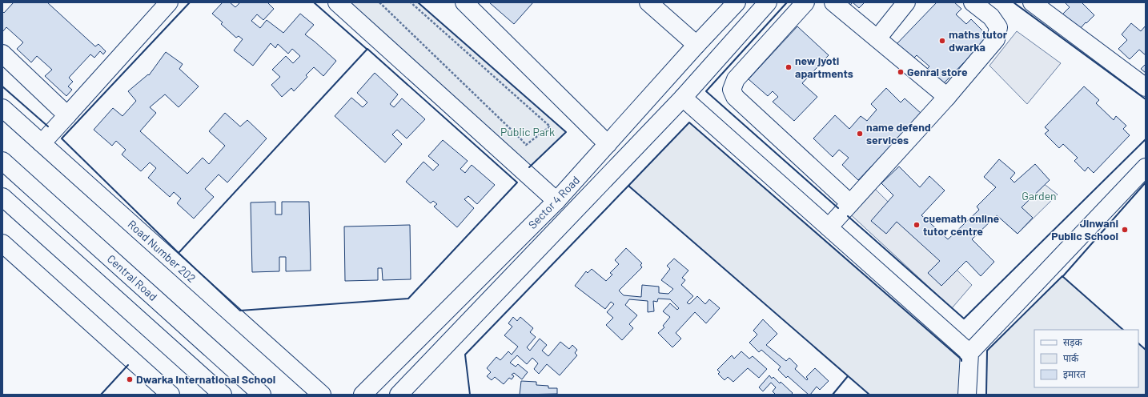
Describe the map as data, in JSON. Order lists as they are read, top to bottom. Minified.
{"streets":{"street":["Sector 4 Road","Road Number 202","Central Road"]},"parks":["Public Park","Garden"],"places":["maths tutor dwarka","new jyoti apartments","Genral store","name defend services","cuemath online tutor centre","Jinwani Public School","Dwarka International School"],"legend":["सड़क","पार्क","इमारत"]}
